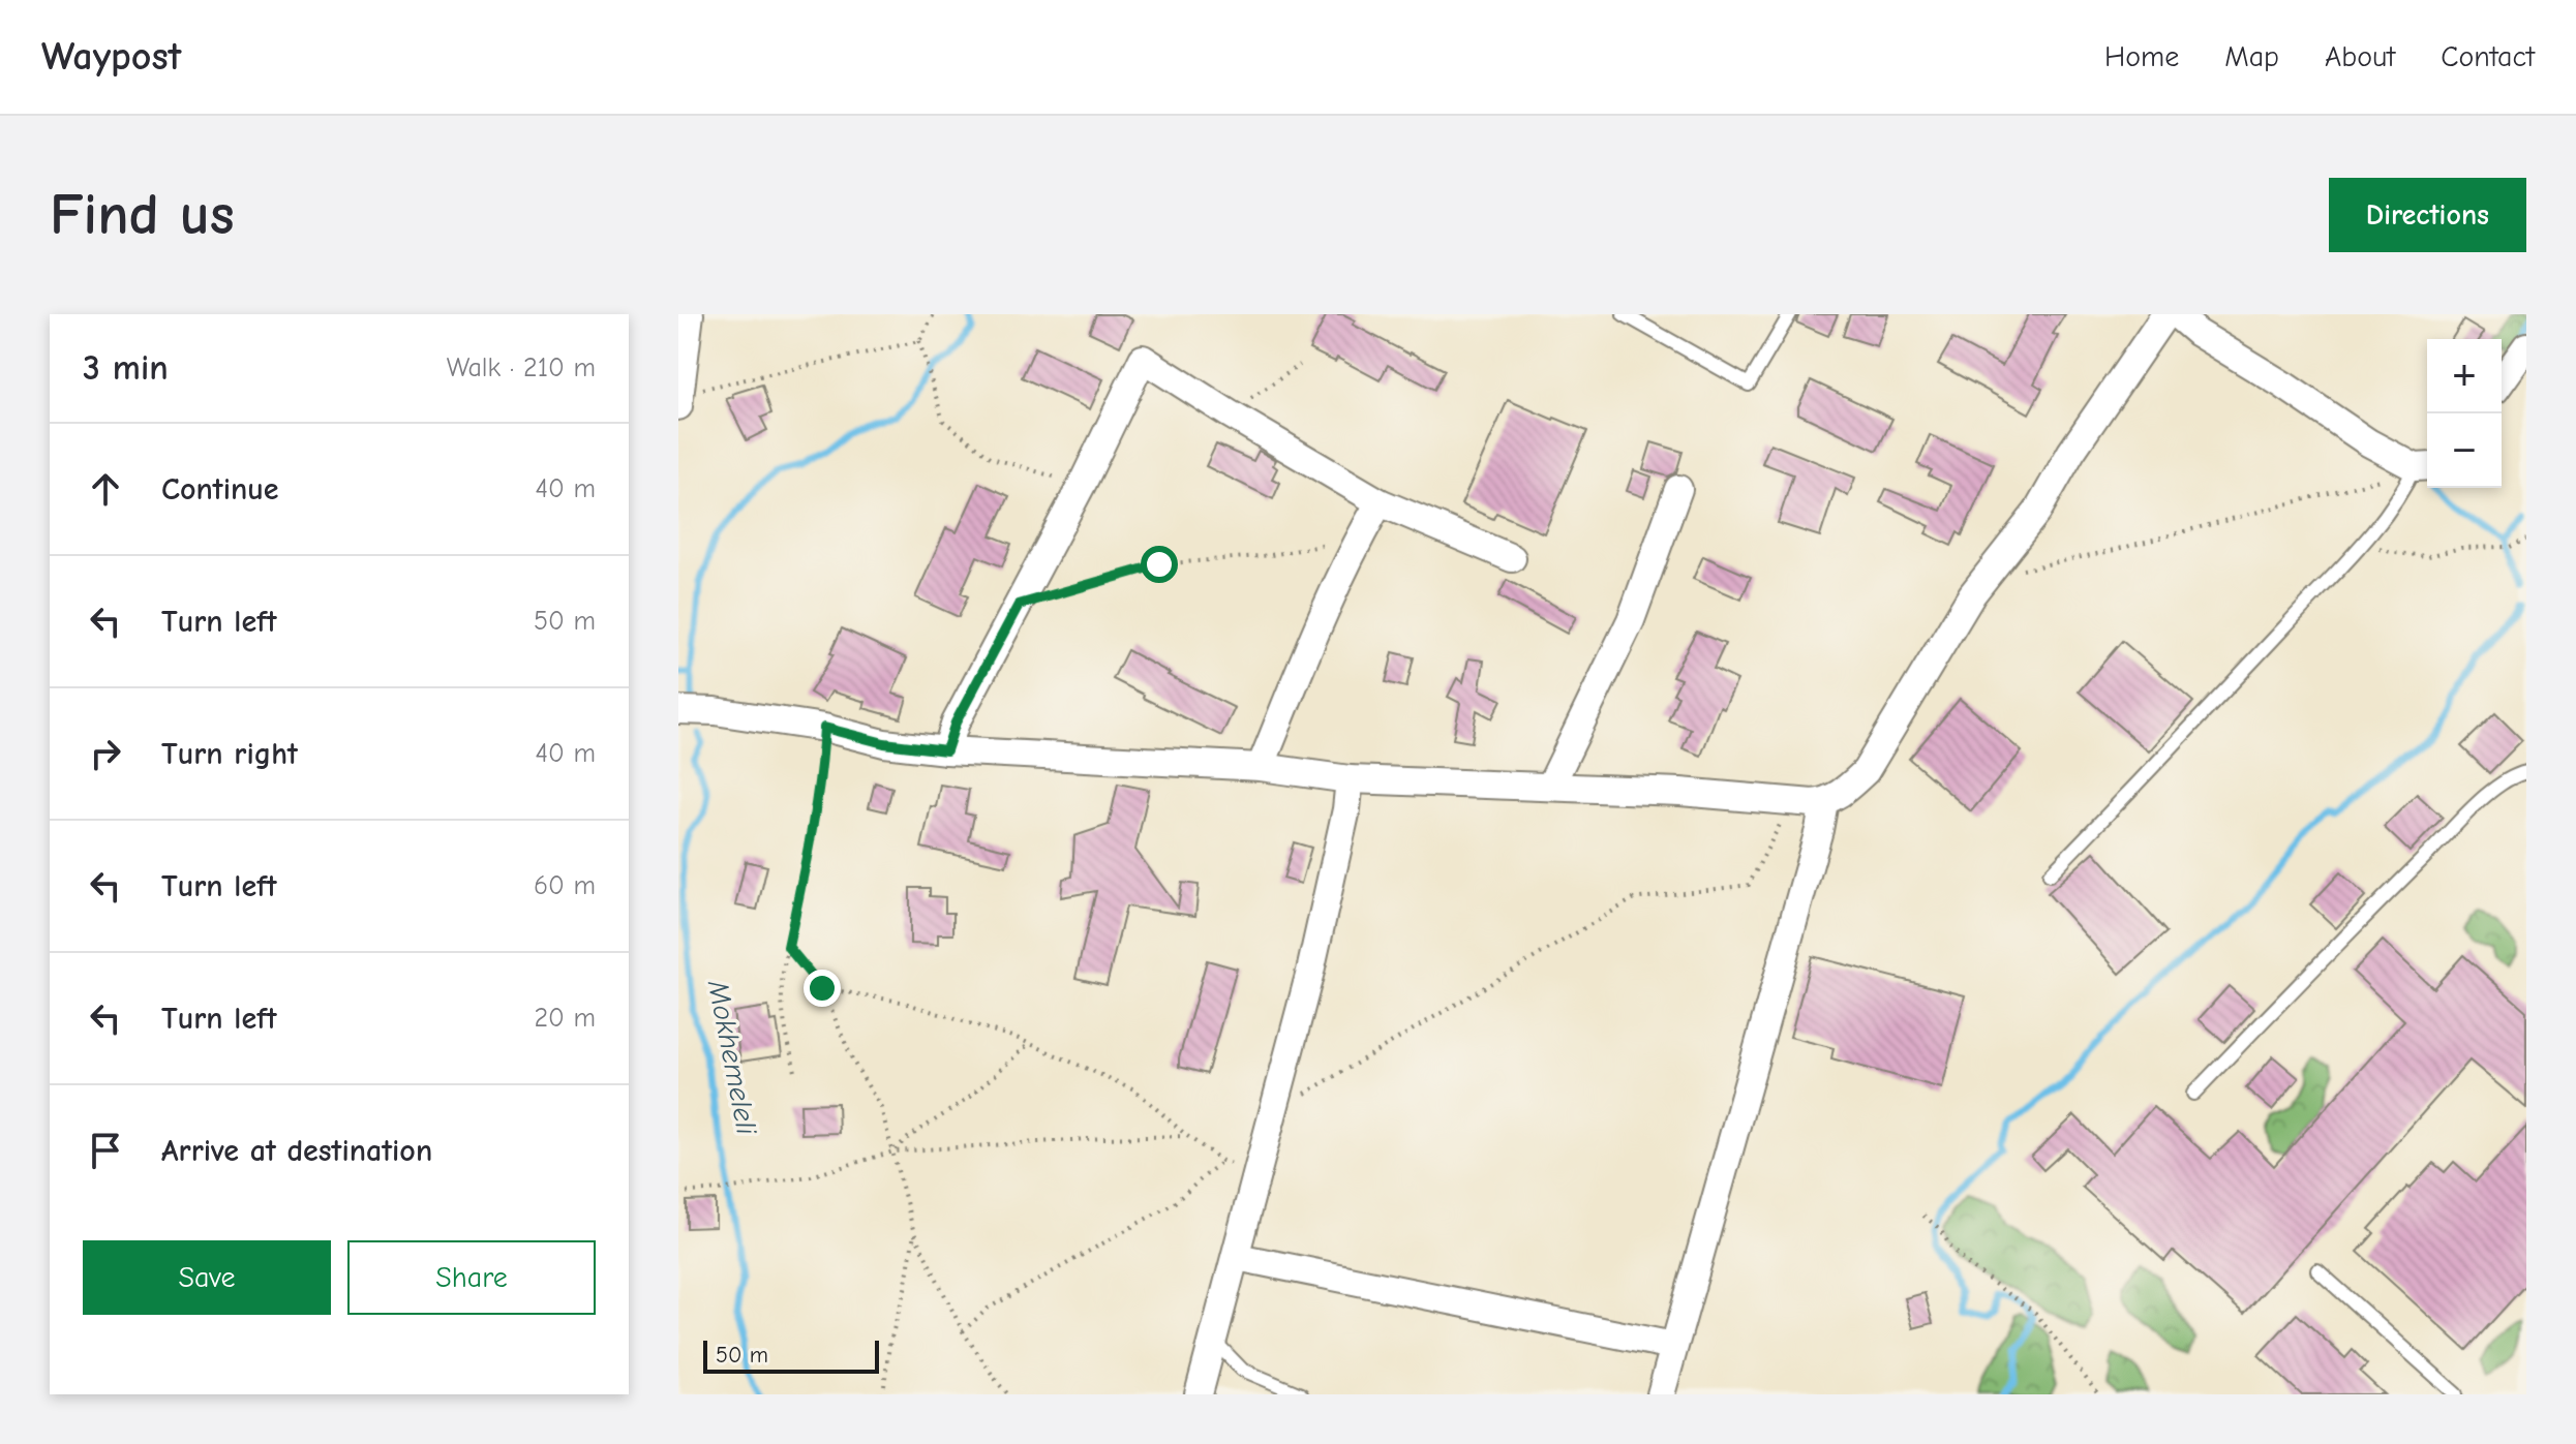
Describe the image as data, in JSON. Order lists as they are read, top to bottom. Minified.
{"water":["Mokhemeleli"],"scale_bar":"50 m","page":{"header":"Waypost","nav":["Home","Map","About","Contact"],"buttons":["Directions",["Save","Share"]],"title":"Find us","heading":["3 min","Walk · 210 m"],"map_buttons":["+","−"],"list":[["Continue","40 m"],["Turn left","50 m"],["Turn right","40 m"],["Turn left","60 m"],["Turn left","20 m"],"Arrive at destination"],"scale":"50 m"}}
